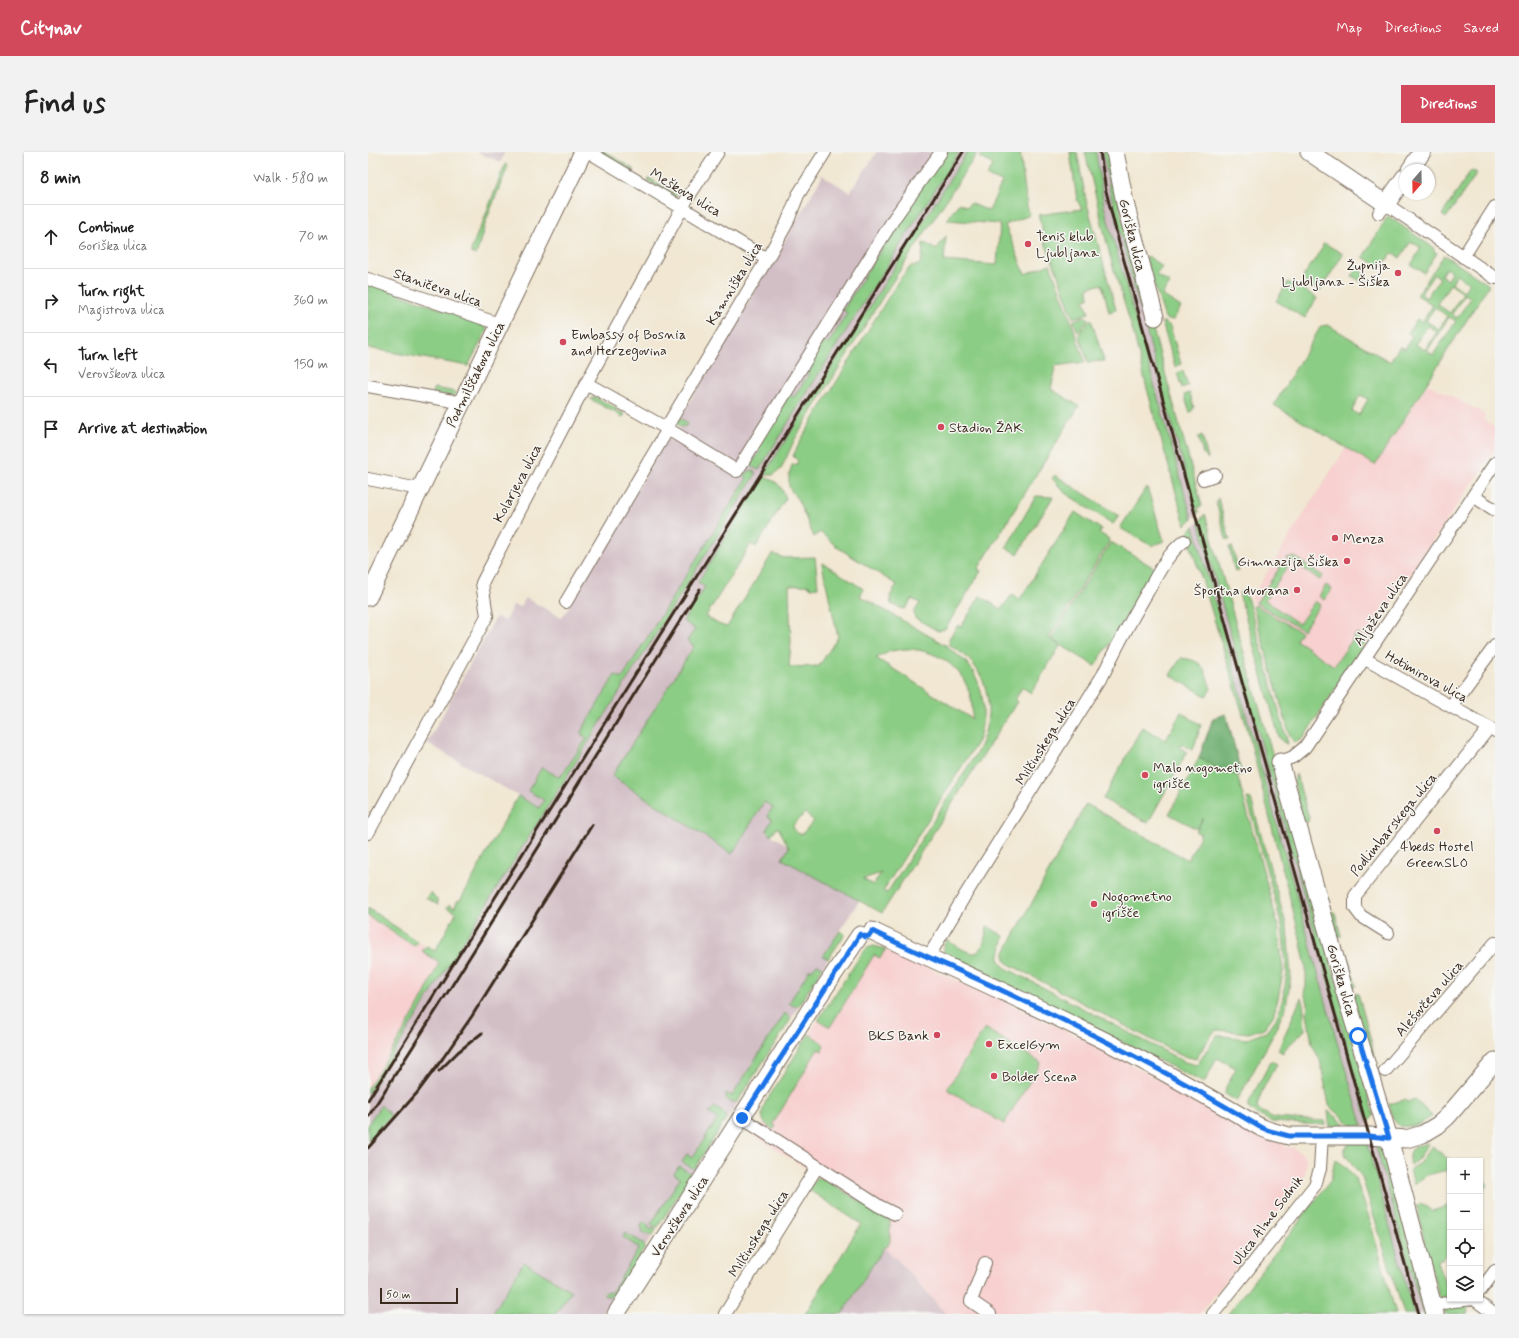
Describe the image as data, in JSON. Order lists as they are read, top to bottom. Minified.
{"streets":{"street":["Meškova ulica","Goriška ulica","Kamniška ulica","Staničeva ulica","Podmilščakova ulica","Kolarjeva ulica","Aljaževa ulica","Hotimirova ulica","Milčinskega ulica","Podlimbarskega ulica","Alešovčeva ulica","Verovškova ulica","Ulica Alme Sodnik"]},"crossings":[["Meškova ulica","Kamniška ulica"],["Meškova ulica","Kolarjeva ulica"],["Goriška ulica","Aljaževa ulica"],["Staničeva ulica","Podmilščakova ulica"],["Aljaževa ulica","Hotimirova ulica"],["Hotimirova ulica","Podlimbarskega ulica"],["Milčinskega ulica","Verovškova ulica"]],"places":["Tenis klub Ljubljana","Župnija Ljubljana - Šiška","Embassy of Bosnia and Herzegovina","Stadion ŽAK","Menza","Gimnazija Šiška","Športna dvorana","Malo nogometno igrišče","4beds Hostel GreenSLO","Nogometno igrišče","BKS Bank","ExcelGym","Bolder Scena"],"scale_bar":"50 m","north":"bottom","page":{"header":"Citynav","nav":["Map","Directions","Saved"],"buttons":"Directions","title":"Find us","heading":["8 min","Walk · 580 m"],"list":[["Continue","Goriška ulica","70 m"],["Turn right","Magistrova ulica","360 m"],["Turn left","Verovškova ulica","150 m"],"Arrive at destination"],"map_buttons":["+","−"],"scale":"50 m"}}
